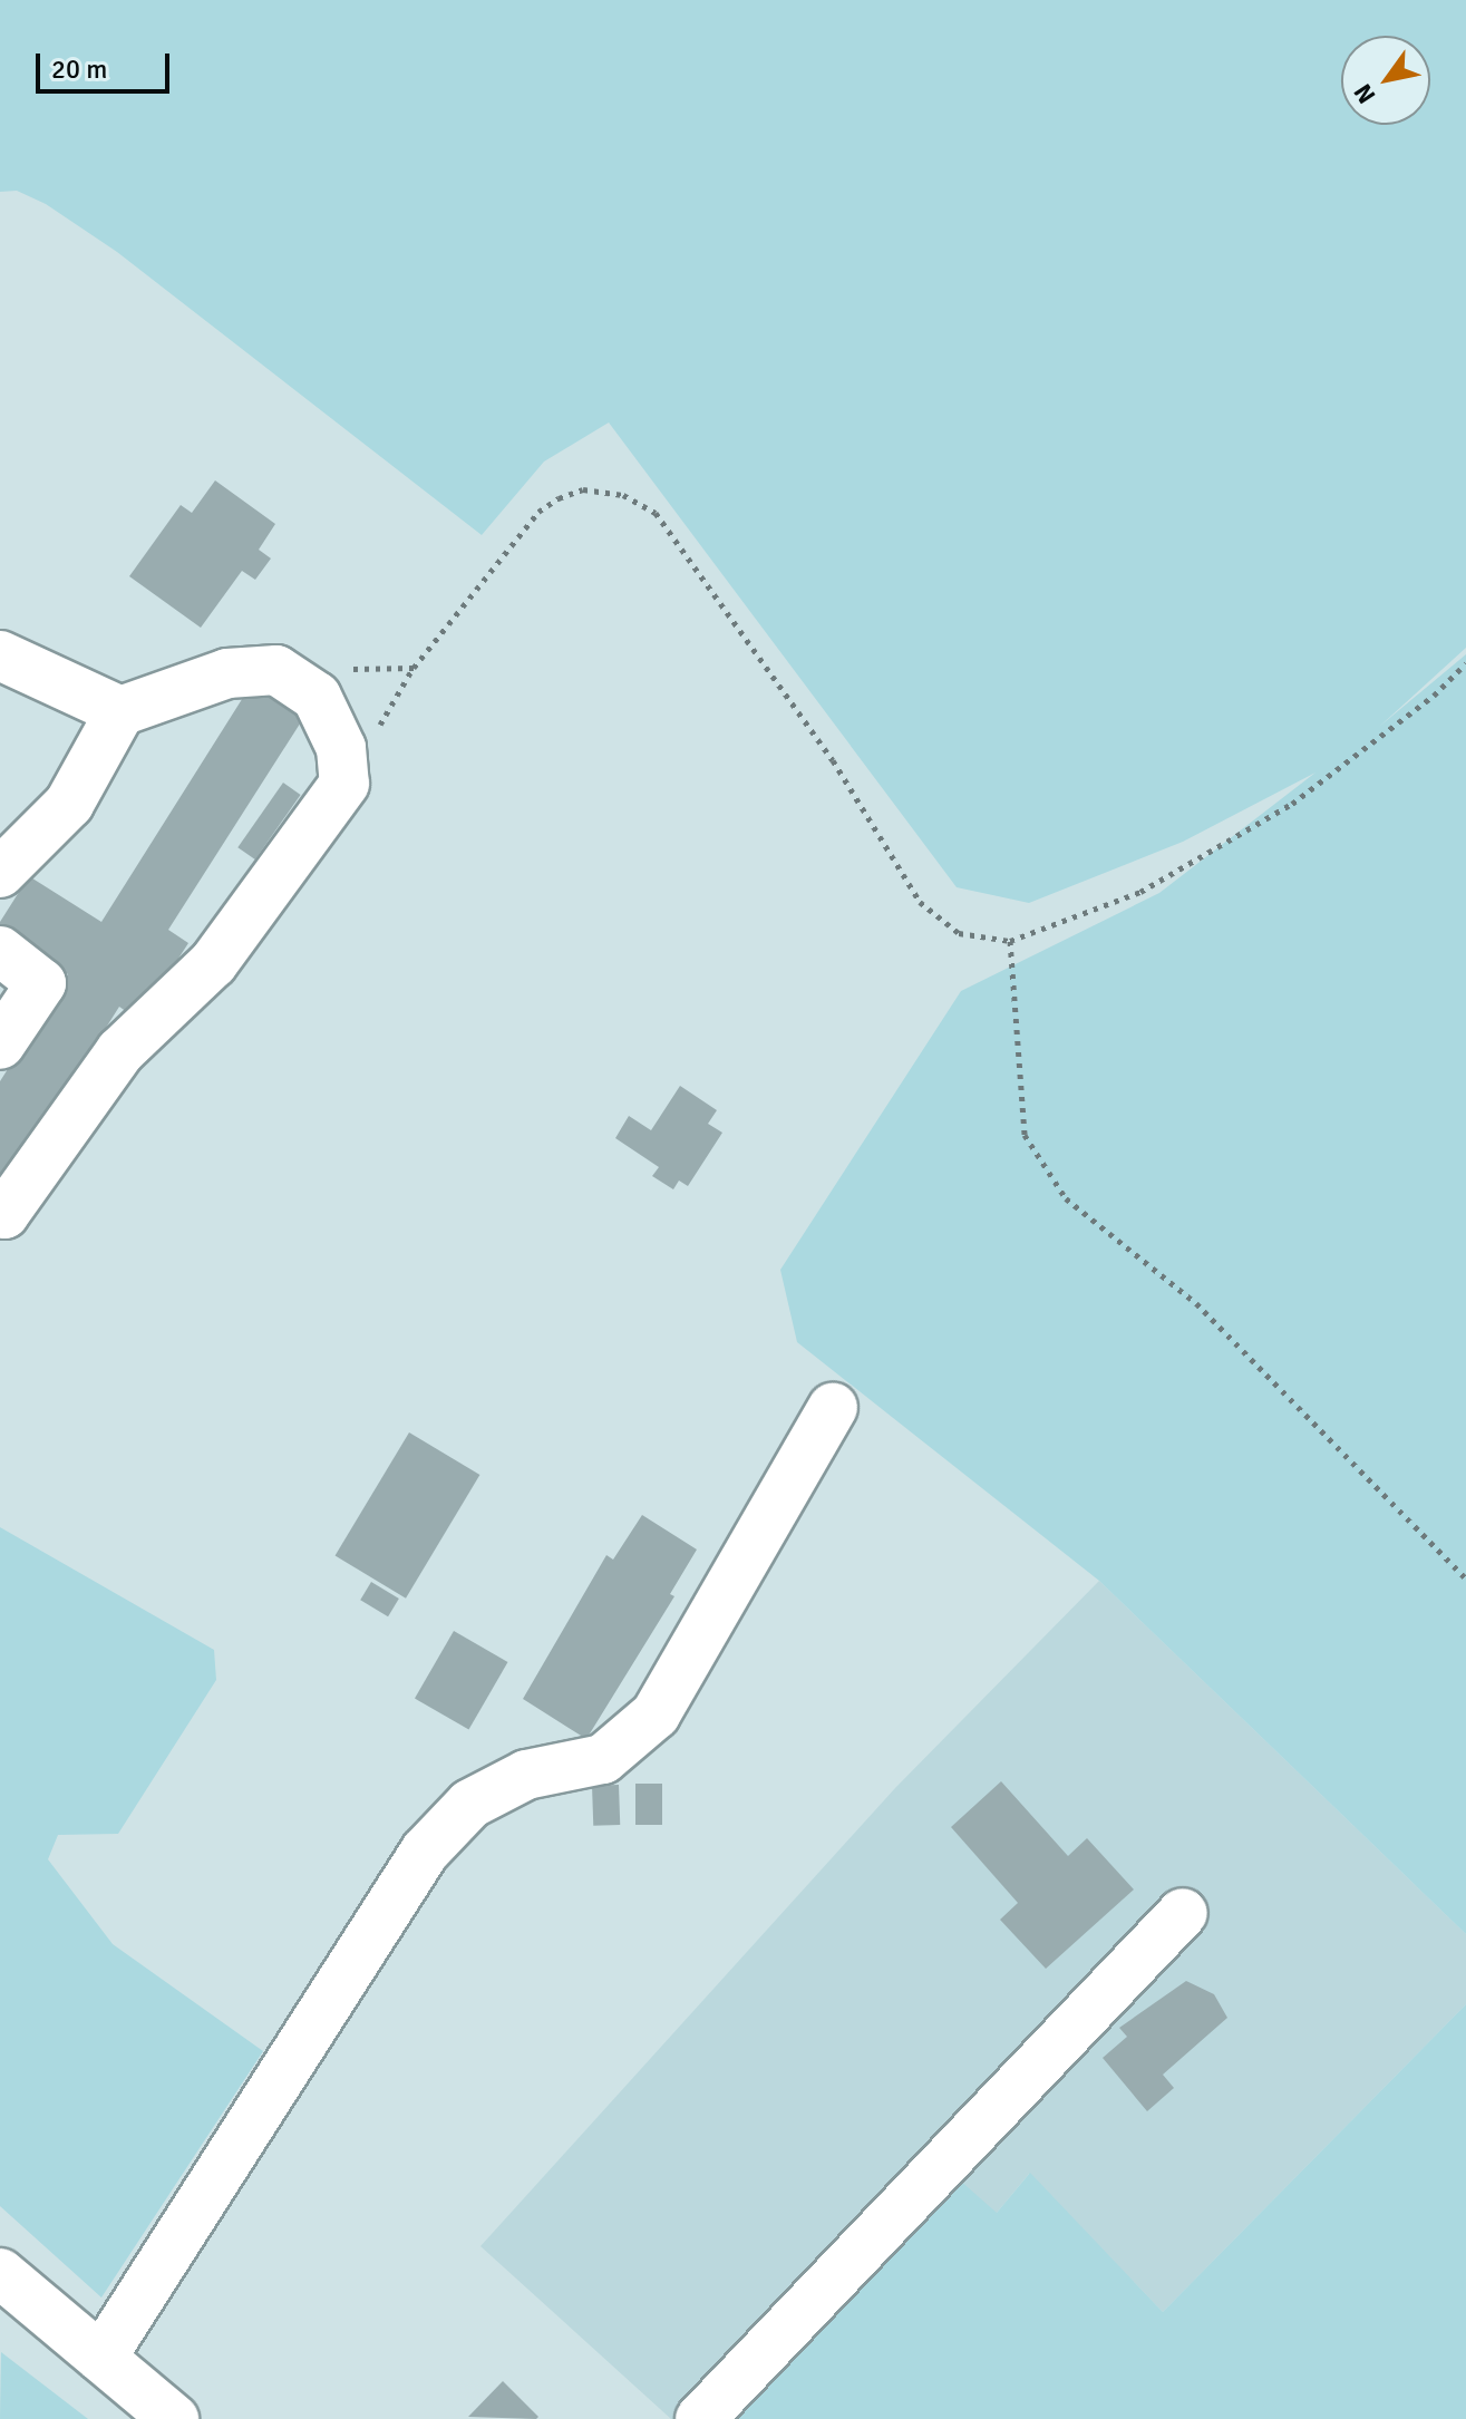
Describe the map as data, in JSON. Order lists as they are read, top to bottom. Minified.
{"scale_bar":"20 m","north":"bottom left"}
